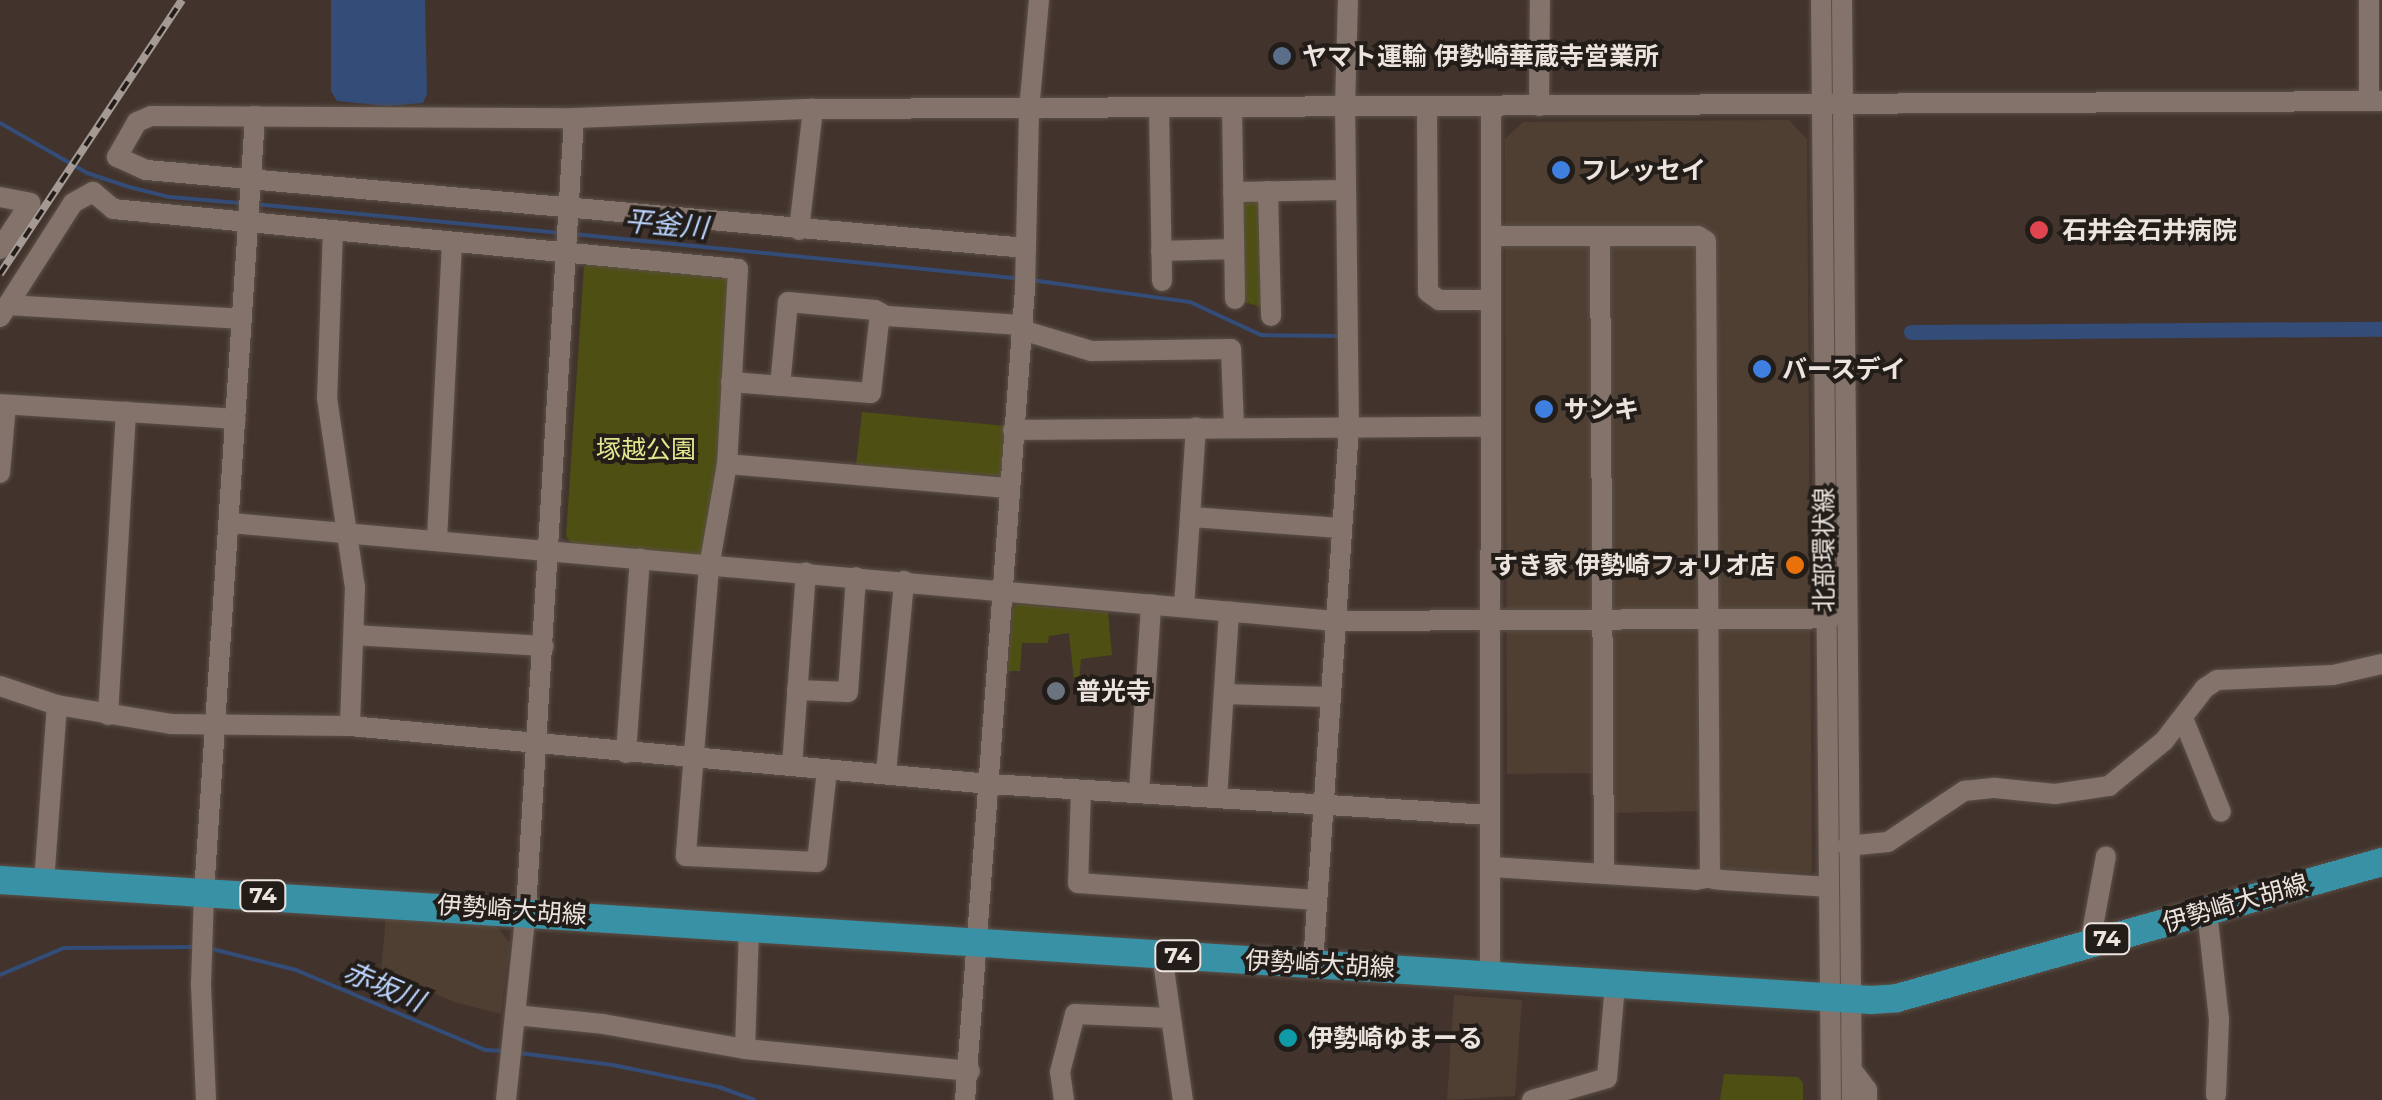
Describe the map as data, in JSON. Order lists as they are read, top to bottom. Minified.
{"streets":{"main road":["74","伊勢崎大胡線"],"street":["北部環状線"]},"crossings":[["北部環状線","伊勢崎大胡線"]],"water":["平釜川","赤坂川"],"parks":["塚越公園"],"places":["ヤマト運輸 伊勢崎華蔵寺営業所","フレッセイ","石井会石井病院","バースデイ","サンキ","すき家 伊勢崎フォリオ店","普光寺","伊勢崎ゆまーる"]}
